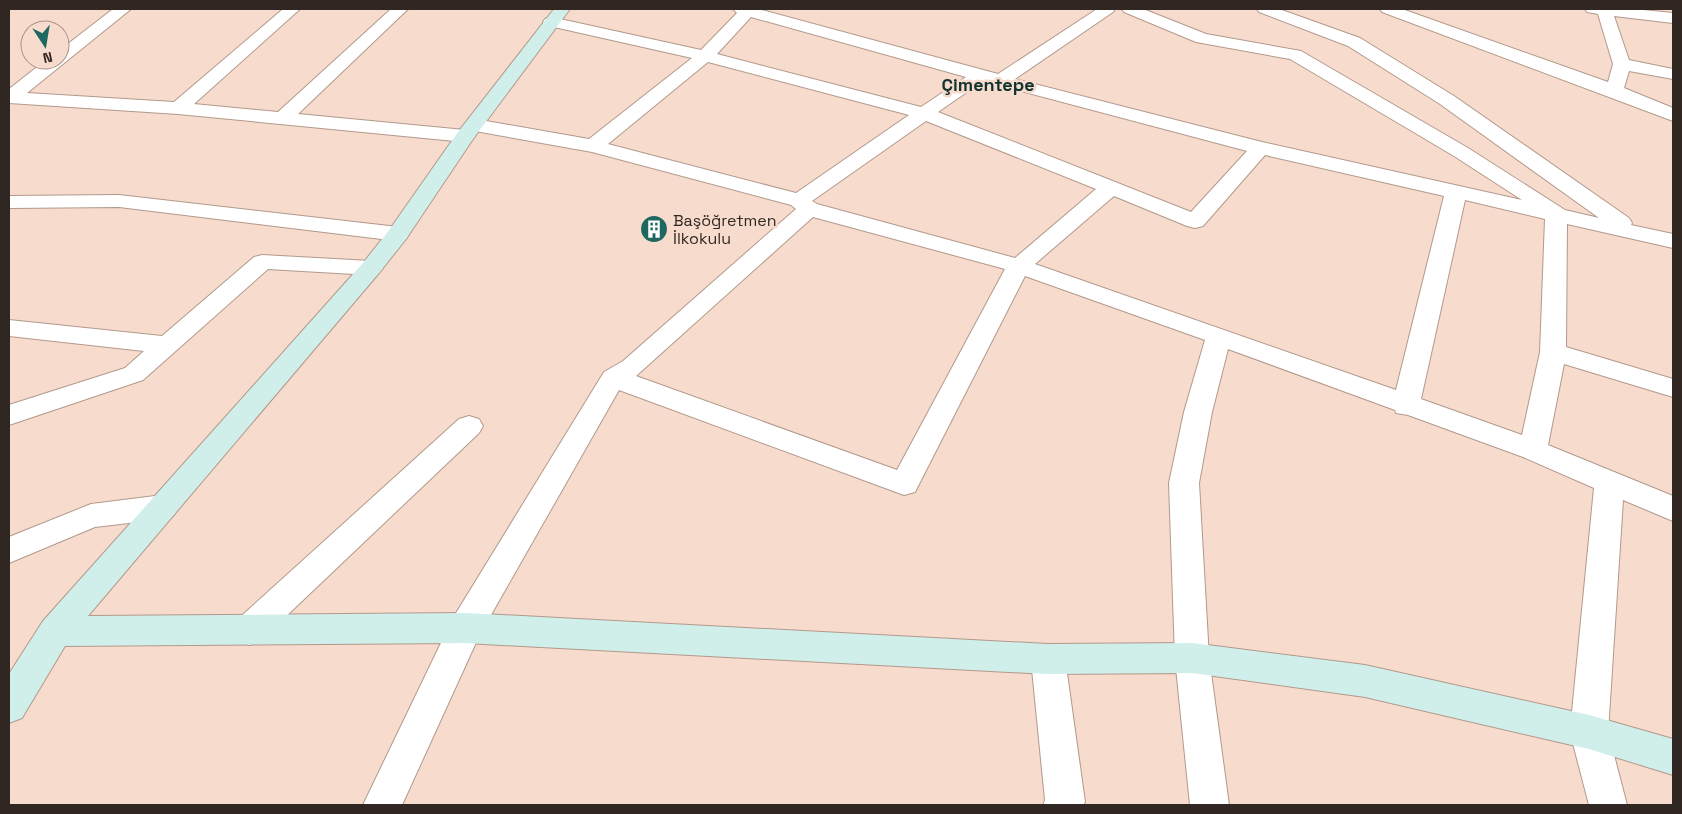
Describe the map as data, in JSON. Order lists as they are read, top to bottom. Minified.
{"districts":["Çimentepe"],"places":{"building":["Başöğretmen İlkokulu"]},"north":"bottom"}
